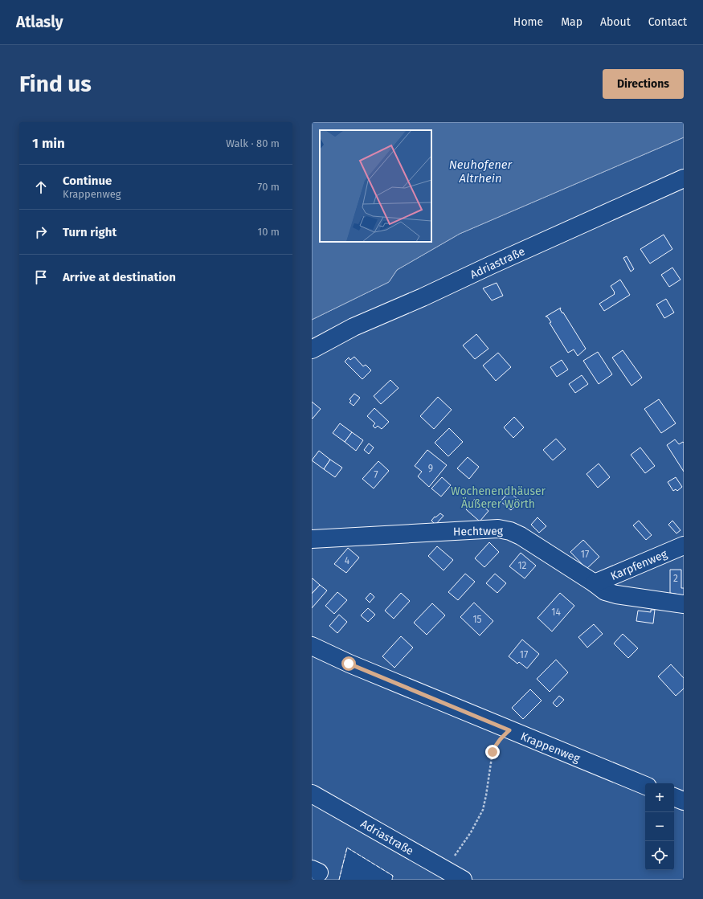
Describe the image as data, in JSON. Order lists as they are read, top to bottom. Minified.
{"streets":{"street":["Adriastraße","Hechtweg","Karpfenweg","Krappenweg"]},"crossings":[["Hechtweg","Karpfenweg"]],"water":["Neuhofener Altrhein"],"parks":["Wochenendhäuser Äußerer Wörth"],"house_numbers":["9","7","17","4","12","2","14","15","17"],"page":{"header":"Atlasly","nav":["Home","Map","About","Contact"],"buttons":"Directions","title":"Find us","heading":["1 min","Walk · 80 m"],"list":[["Continue","Krappenweg","70 m"],["Turn right","10 m"],"Arrive at destination"],"map_buttons":["+","−"]}}
